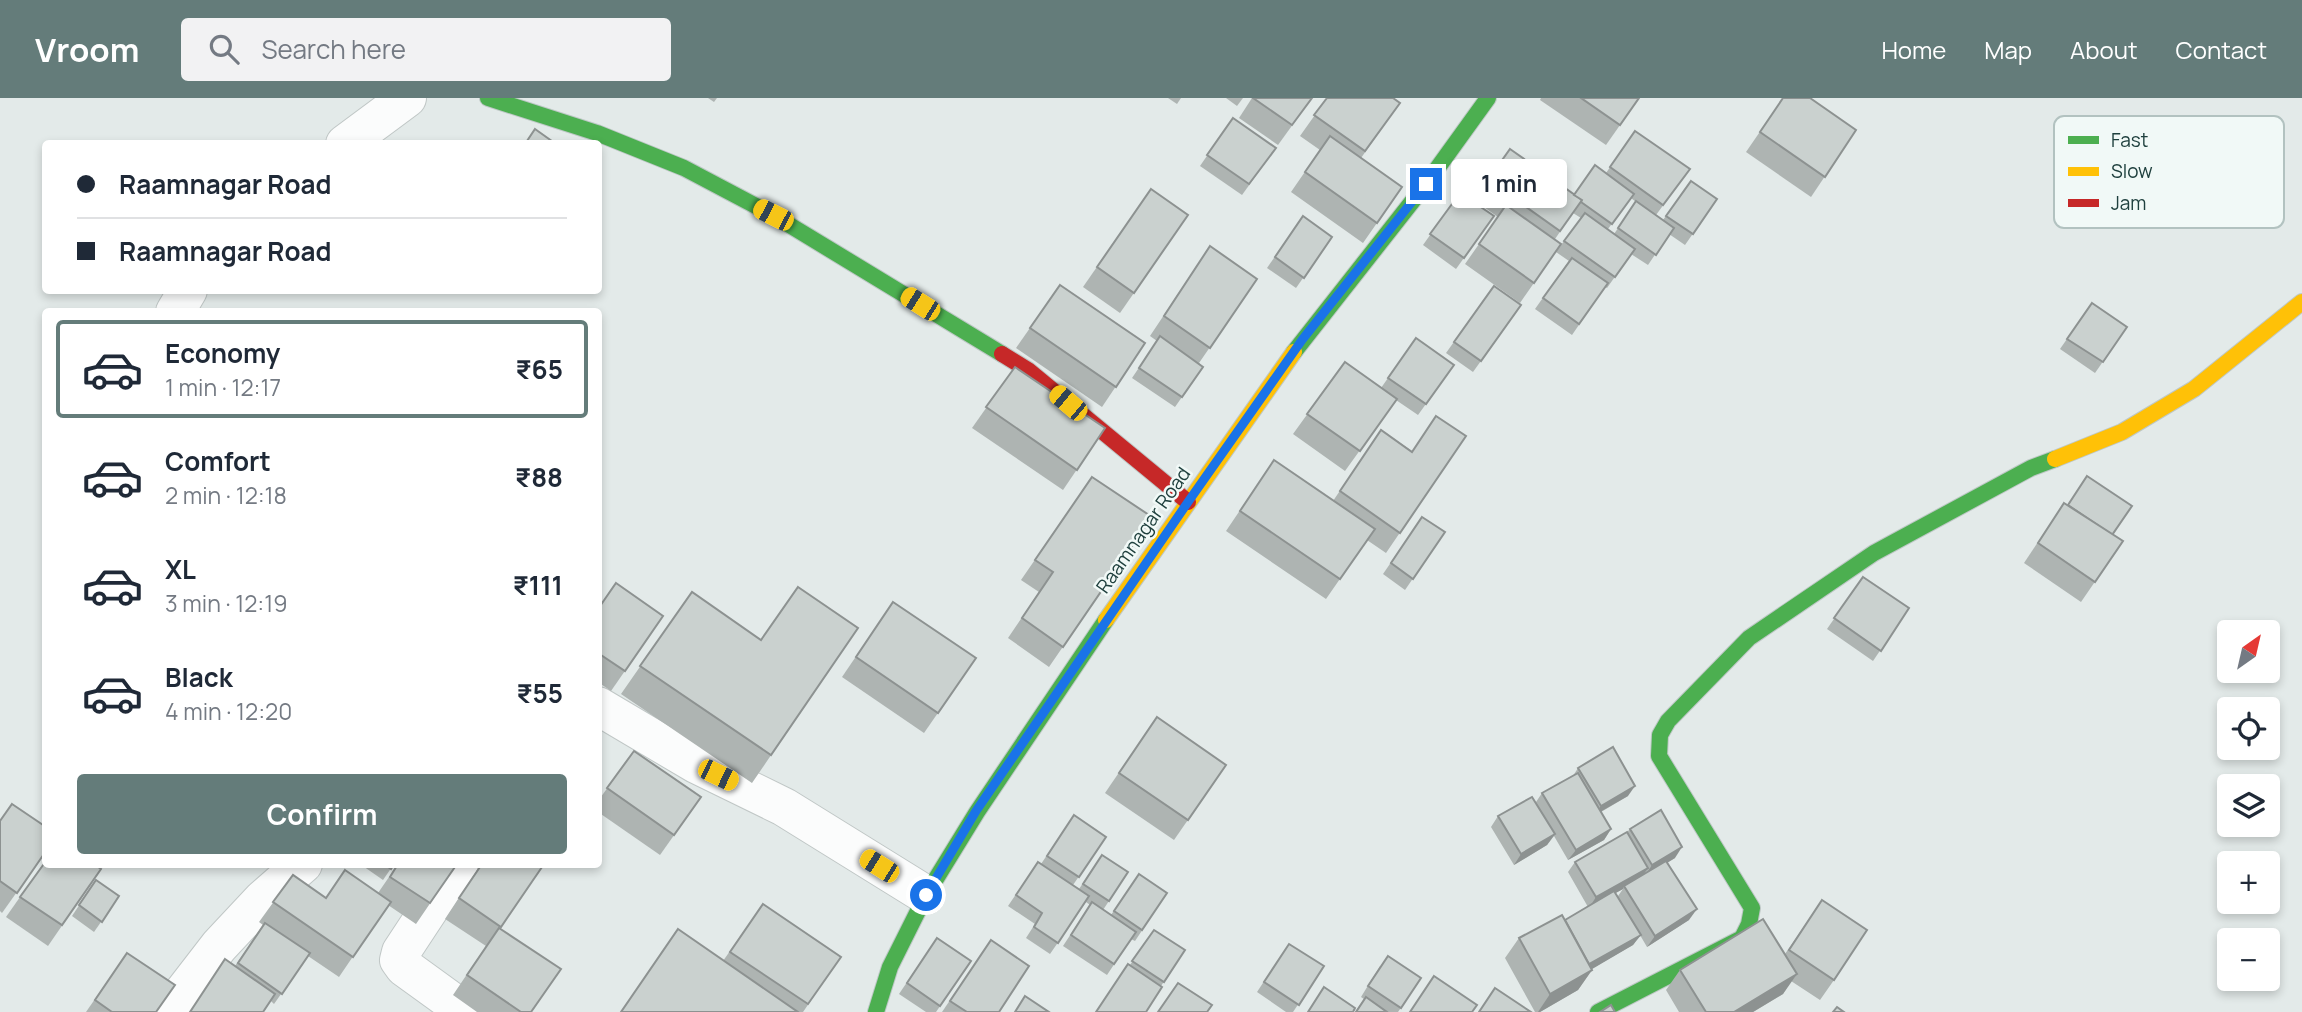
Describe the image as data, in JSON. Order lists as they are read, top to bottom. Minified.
{"streets":{"main road":["Raamnagar Road"]},"legend":["Fast","Slow","Jam"],"north":"top right","page":{"header":"Vroom","search":"Search here","nav":["Home","Map","About","Contact"],"banner":["Raamnagar Road","Raamnagar Road"],"bubble":"1 min","list":[{"name":"Economy","note":"1 min · 12:17","value":"₹65"},{"name":"Comfort","note":"2 min · 12:18","value":"₹88"},{"name":"XL","note":"3 min · 12:19","value":"₹111"},{"name":"Black","note":"4 min · 12:20","value":"₹55"}],"map_buttons":["+","−"],"buttons":"Confirm"}}
